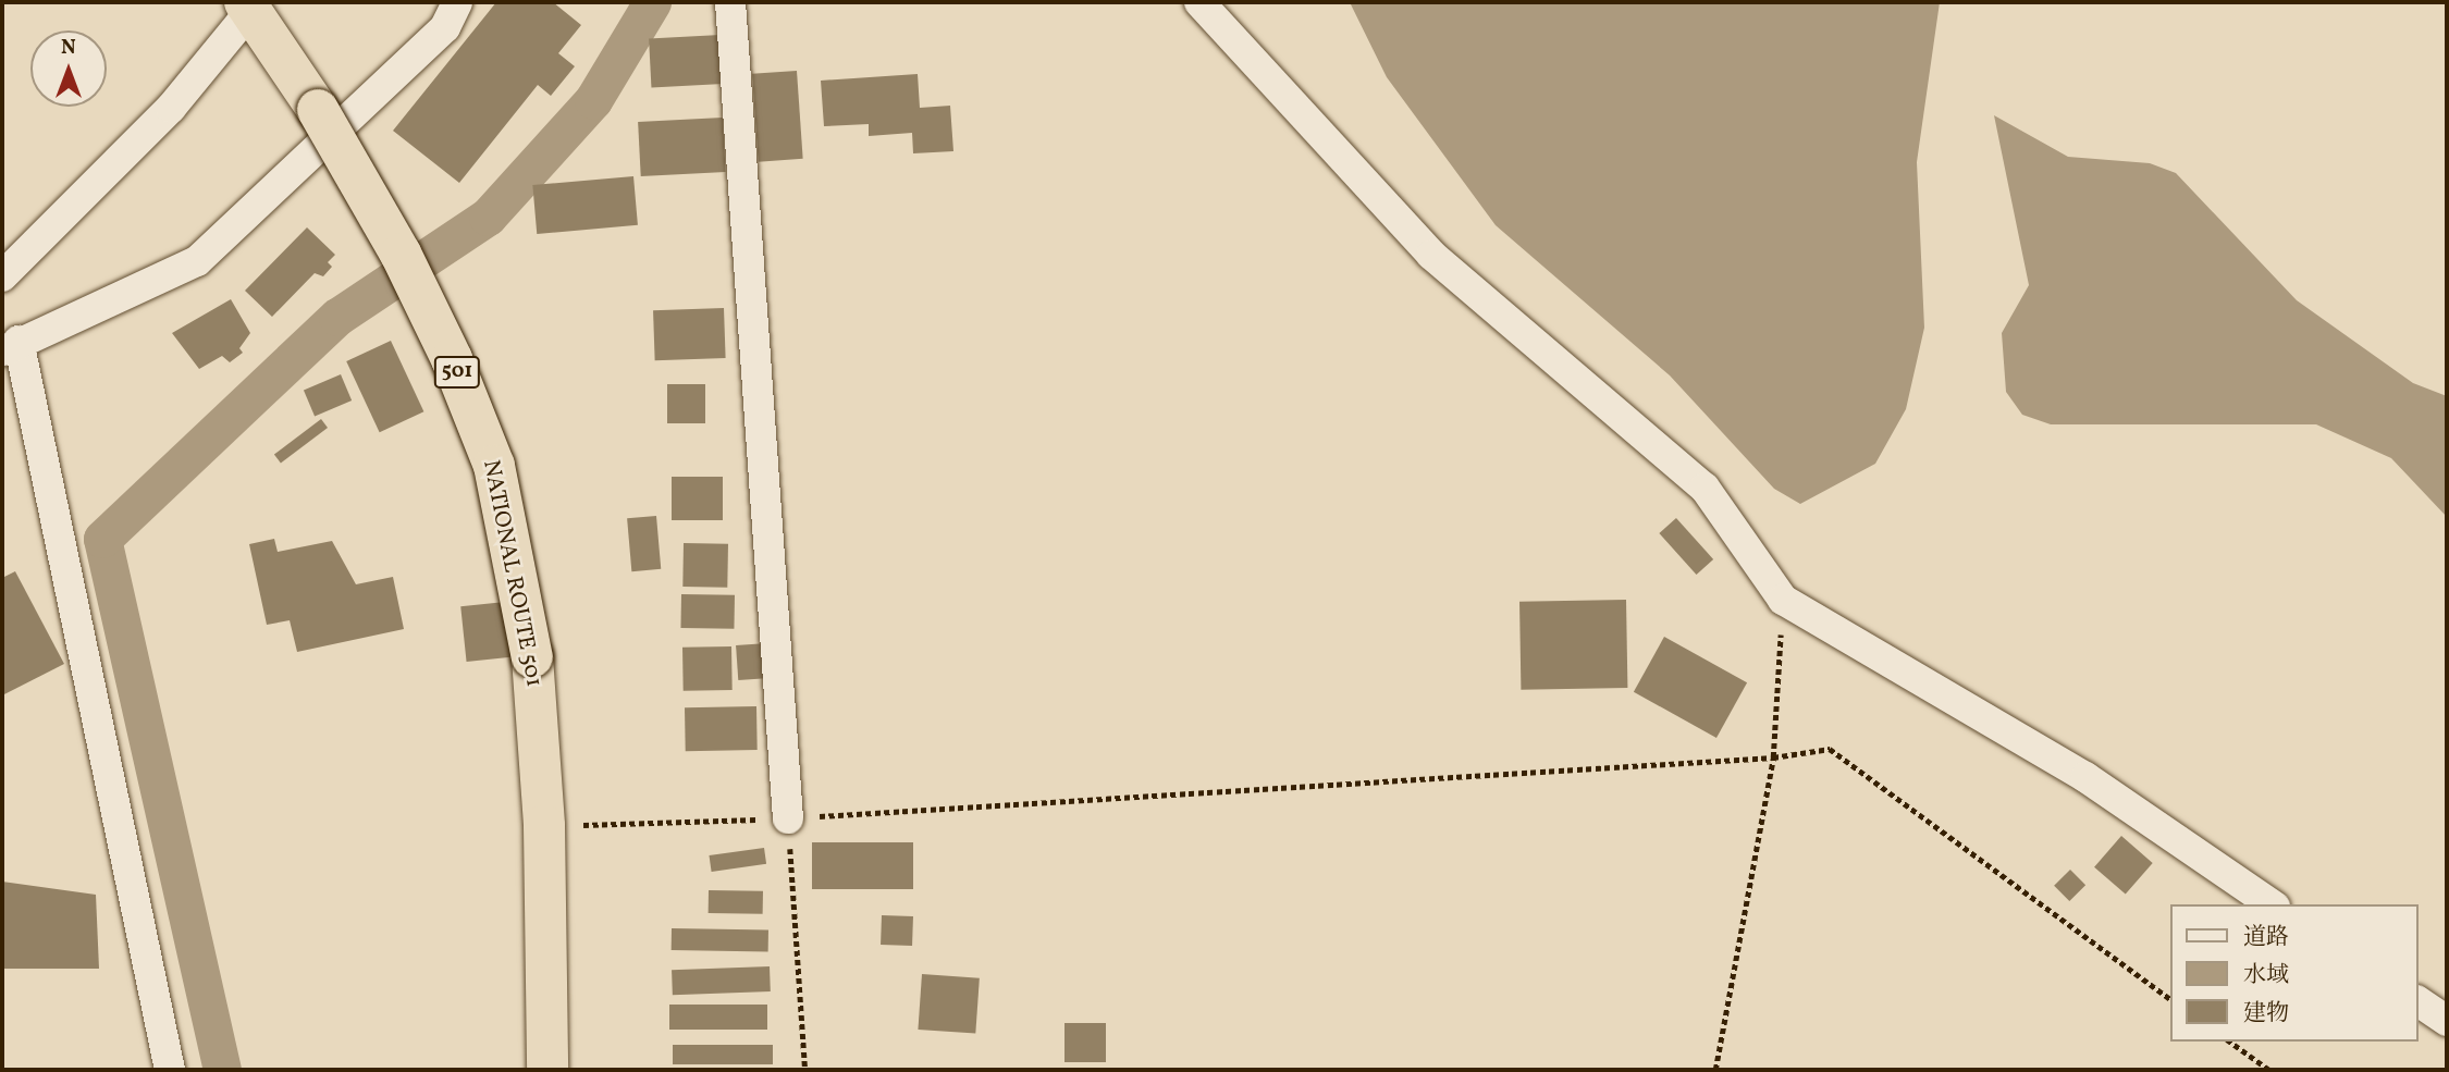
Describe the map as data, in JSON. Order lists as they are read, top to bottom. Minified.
{"streets":{"highway":["501","NATIONAL ROUTE 501"]},"legend":["道路","水域","建物"],"north":"top"}
